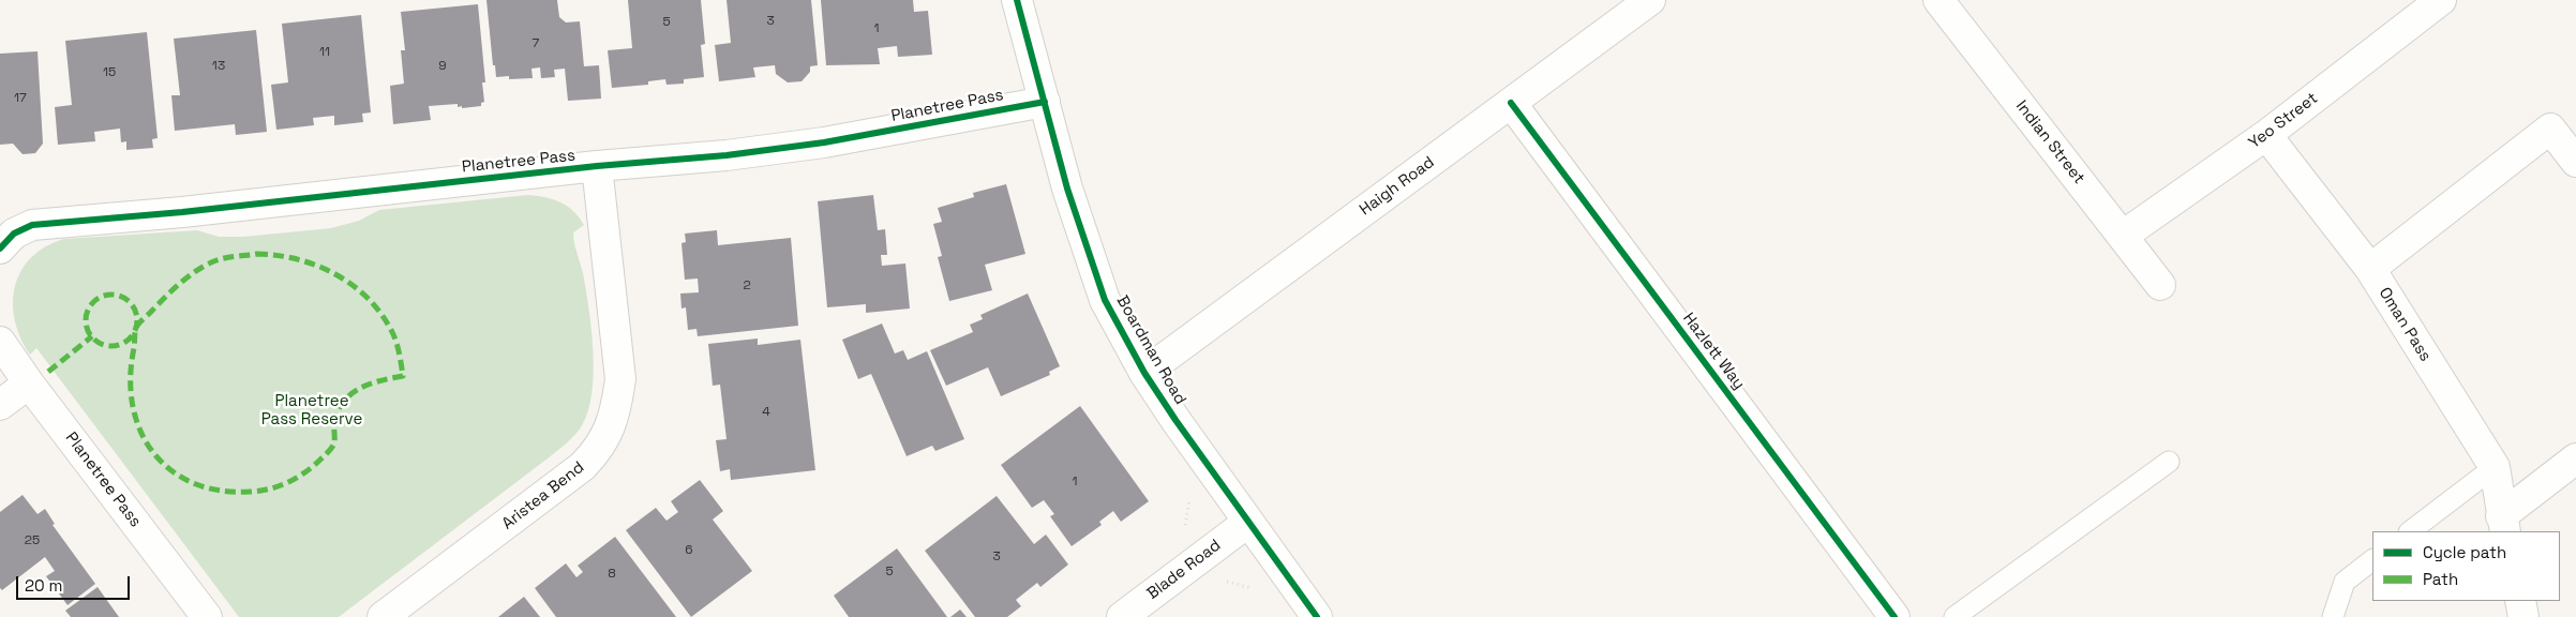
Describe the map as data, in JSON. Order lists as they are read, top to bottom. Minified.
{"streets":{"street":["Planetree Pass","Yeo Street","Indian Street","Haigh Road","Oman Pass","Boardman Road","Hazlett Way","Aristea Bend","Blade Road"]},"crossings":[["Planetree Pass","Boardman Road"],["Planetree Pass","Aristea Bend"],["Yeo Street","Indian Street"],["Yeo Street","Oman Pass"],["Haigh Road","Boardman Road"],["Haigh Road","Hazlett Way"],["Boardman Road","Blade Road"]],"parks":["Planetree Pass Reserve"],"house_numbers":["3","5","1","7","11","13","9","15","17","2","4","1","25","6","3","5","8"],"legend":["Cycle path","Path"],"scale_bar":"20 m"}
